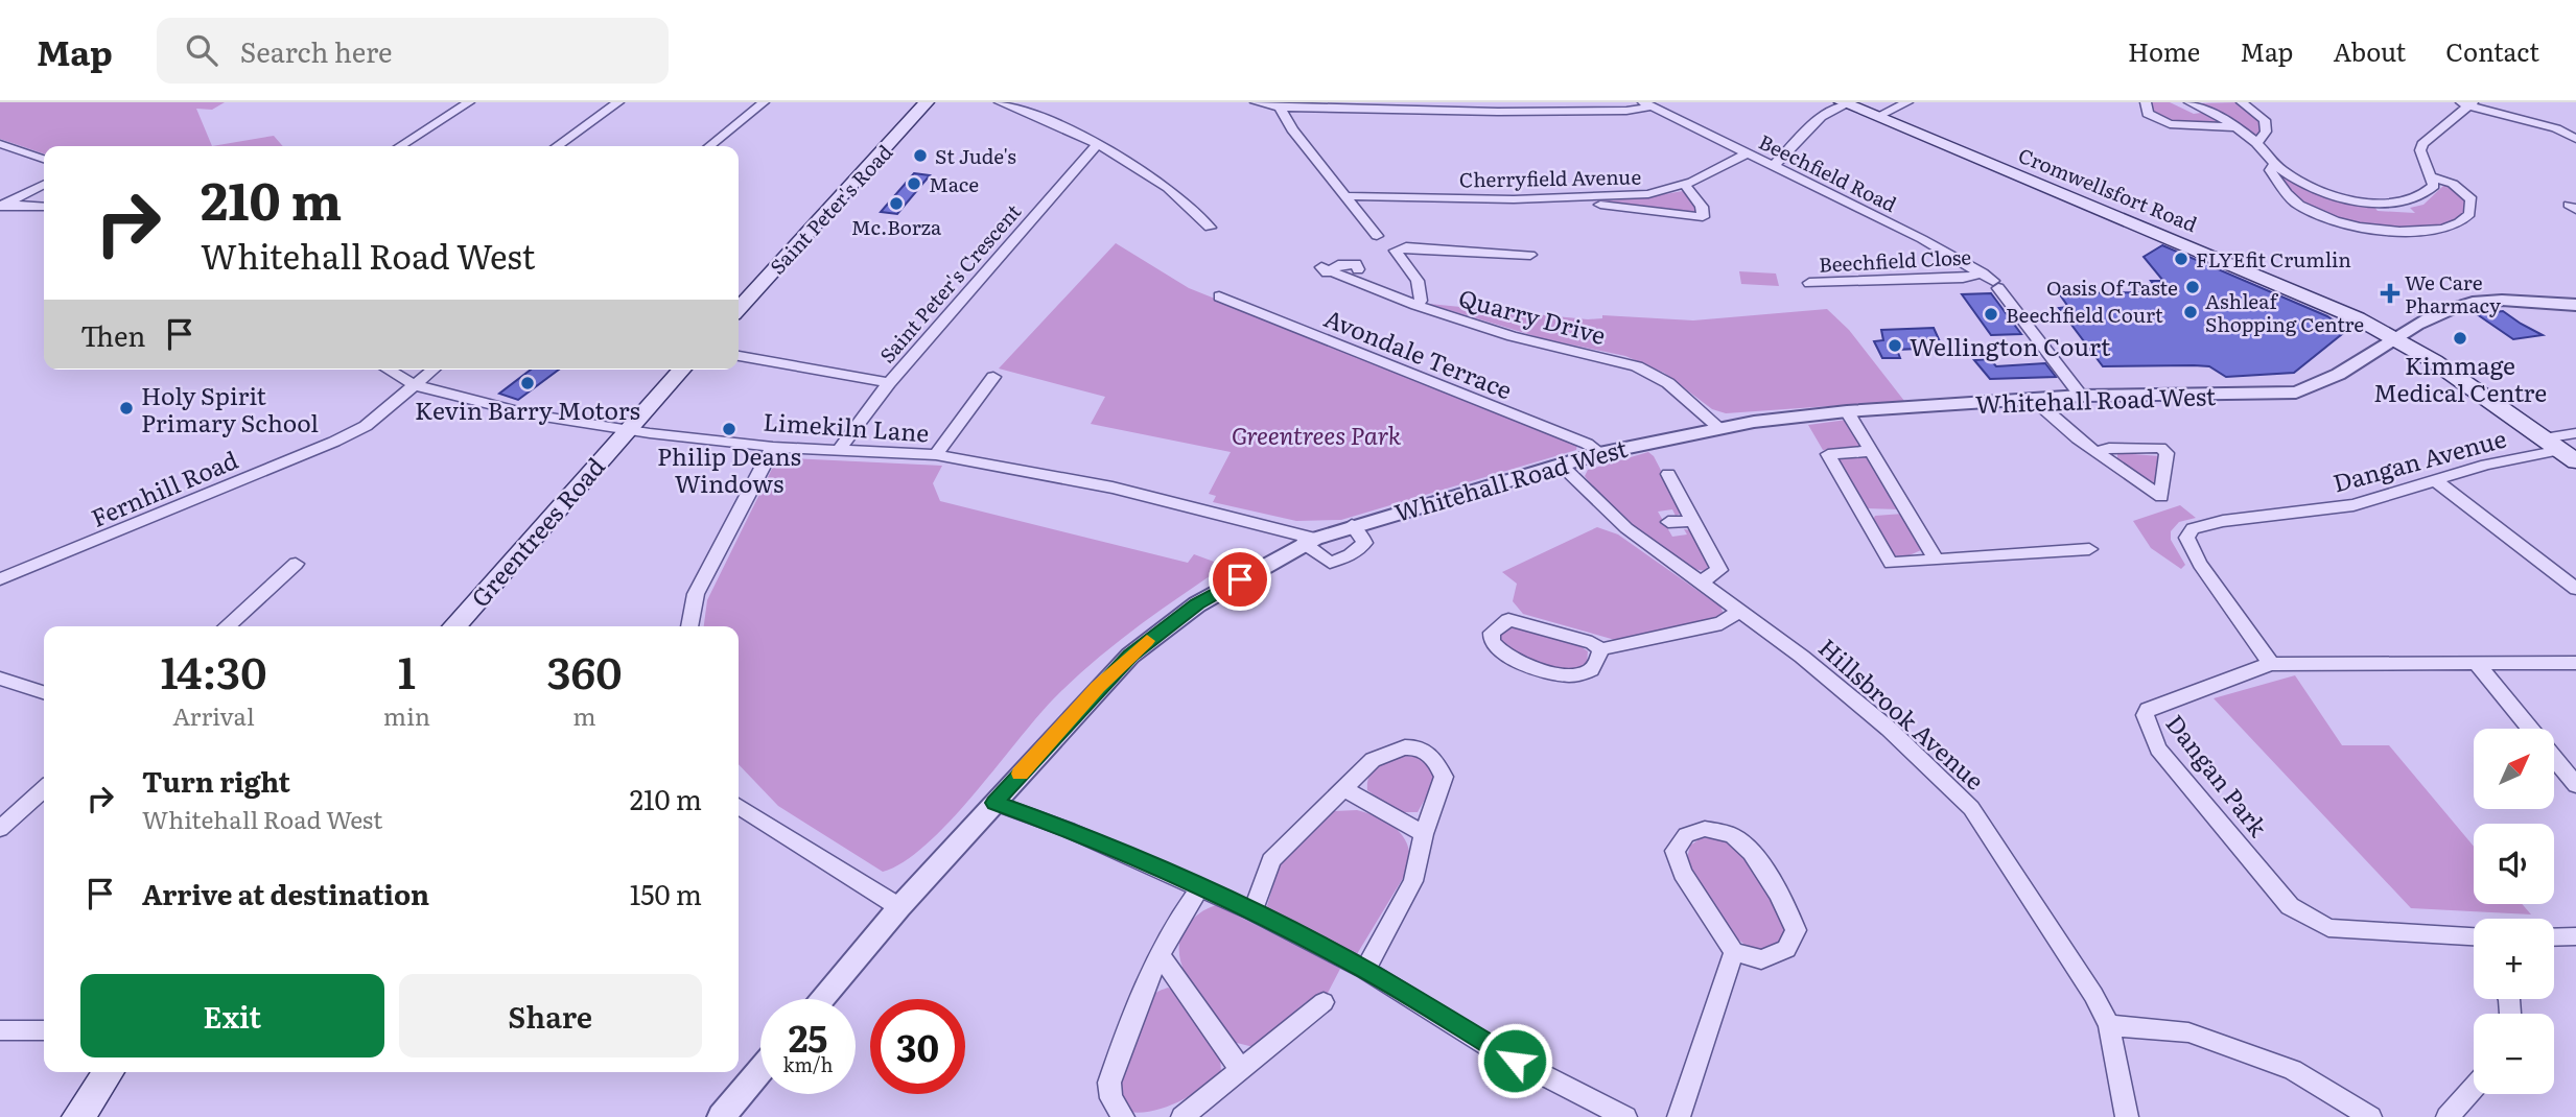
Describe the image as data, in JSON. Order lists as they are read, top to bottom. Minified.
{"streets":{"main road":["Cromwellsfort Road","Saint Peter's Road","Greentrees Road"],"street":["Beechfield Road","Cherryfield Avenue","Beechfield Close","Saint Peter's Crescent","Quarry Drive","Avondale Terrace","Whitehall Road West","Limekiln Lane","Dangan Avenue","Fernhill Road","Hillsbrook Avenue","Dangan Park"]},"crossings":[["Beechfield Road","Cherryfield Avenue"],["Beechfield Road","Beechfield Close"],["Cromwellsfort Road","Whitehall Road West"],["Cromwellsfort Road","Dangan Avenue"],["Saint Peter's Crescent","Limekiln Lane"],["Quarry Drive","Whitehall Road West"],["Avondale Terrace","Whitehall Road West"],["Whitehall Road West","Limekiln Lane"],["Whitehall Road West","Hillsbrook Avenue"],["Limekiln Lane","Fernhill Road"],["Limekiln Lane","Greentrees Road"],["Dangan Avenue","Dangan Park"]],"parks":["Greentrees Park"],"places":{"other":["St Jude's","Mace","Mc.Borza","FLYEfit Crumlin","Oasis Of Taste","Ashleaf Shopping Centre","Beechfield Court","Kimmage Medical Centre","Wellington Court","Kevin Barry Motors","Holy Spirit Primary School","Philip Deans Windows"],"health":["We Care Pharmacy"]},"north":"top right","page":{"header":"Map","search":"Search here","nav":["Home","Map","About","Contact"],"turn":["210 m","Whitehall Road West"],"then":"Then","eta":["14:30","Arrival","1","min","360","m"],"map_buttons":["+","−"],"list":[{"name":"Turn right","note":"Whitehall Road West","value":"210 m"},{"name":"Arrive at destination","value":"150 m"}],"buttons":["Exit","Share"],"speed":"25 km/h","limit":"30"}}
